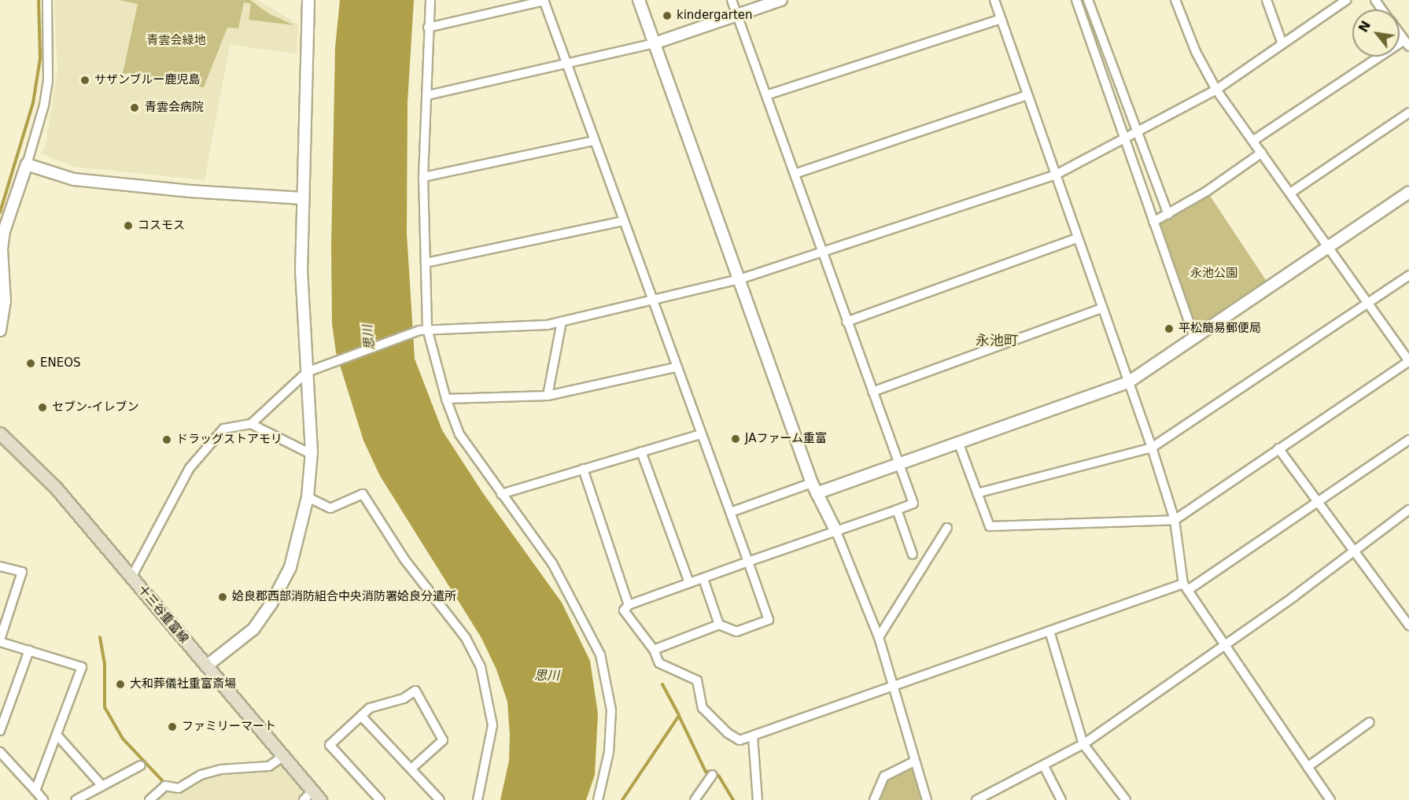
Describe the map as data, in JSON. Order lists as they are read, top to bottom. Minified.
{"streets":{"main road":["十三谷重富線"]},"districts":["永池町"],"water":["思川"],"parks":["青雲会緑地","永池公園"],"places":["kindergarten","サザンブルー鹿児島","青雲会病院","コスモス","平松簡易郵便局","ENEOS","セブン-イレブン","JAファーム重富","ドラッグストアモリ","姶良郡西部消防組合中央消防署姶良分遣所","大和葬儀社重富斎場","ファミリーマート"],"north":"top left"}
